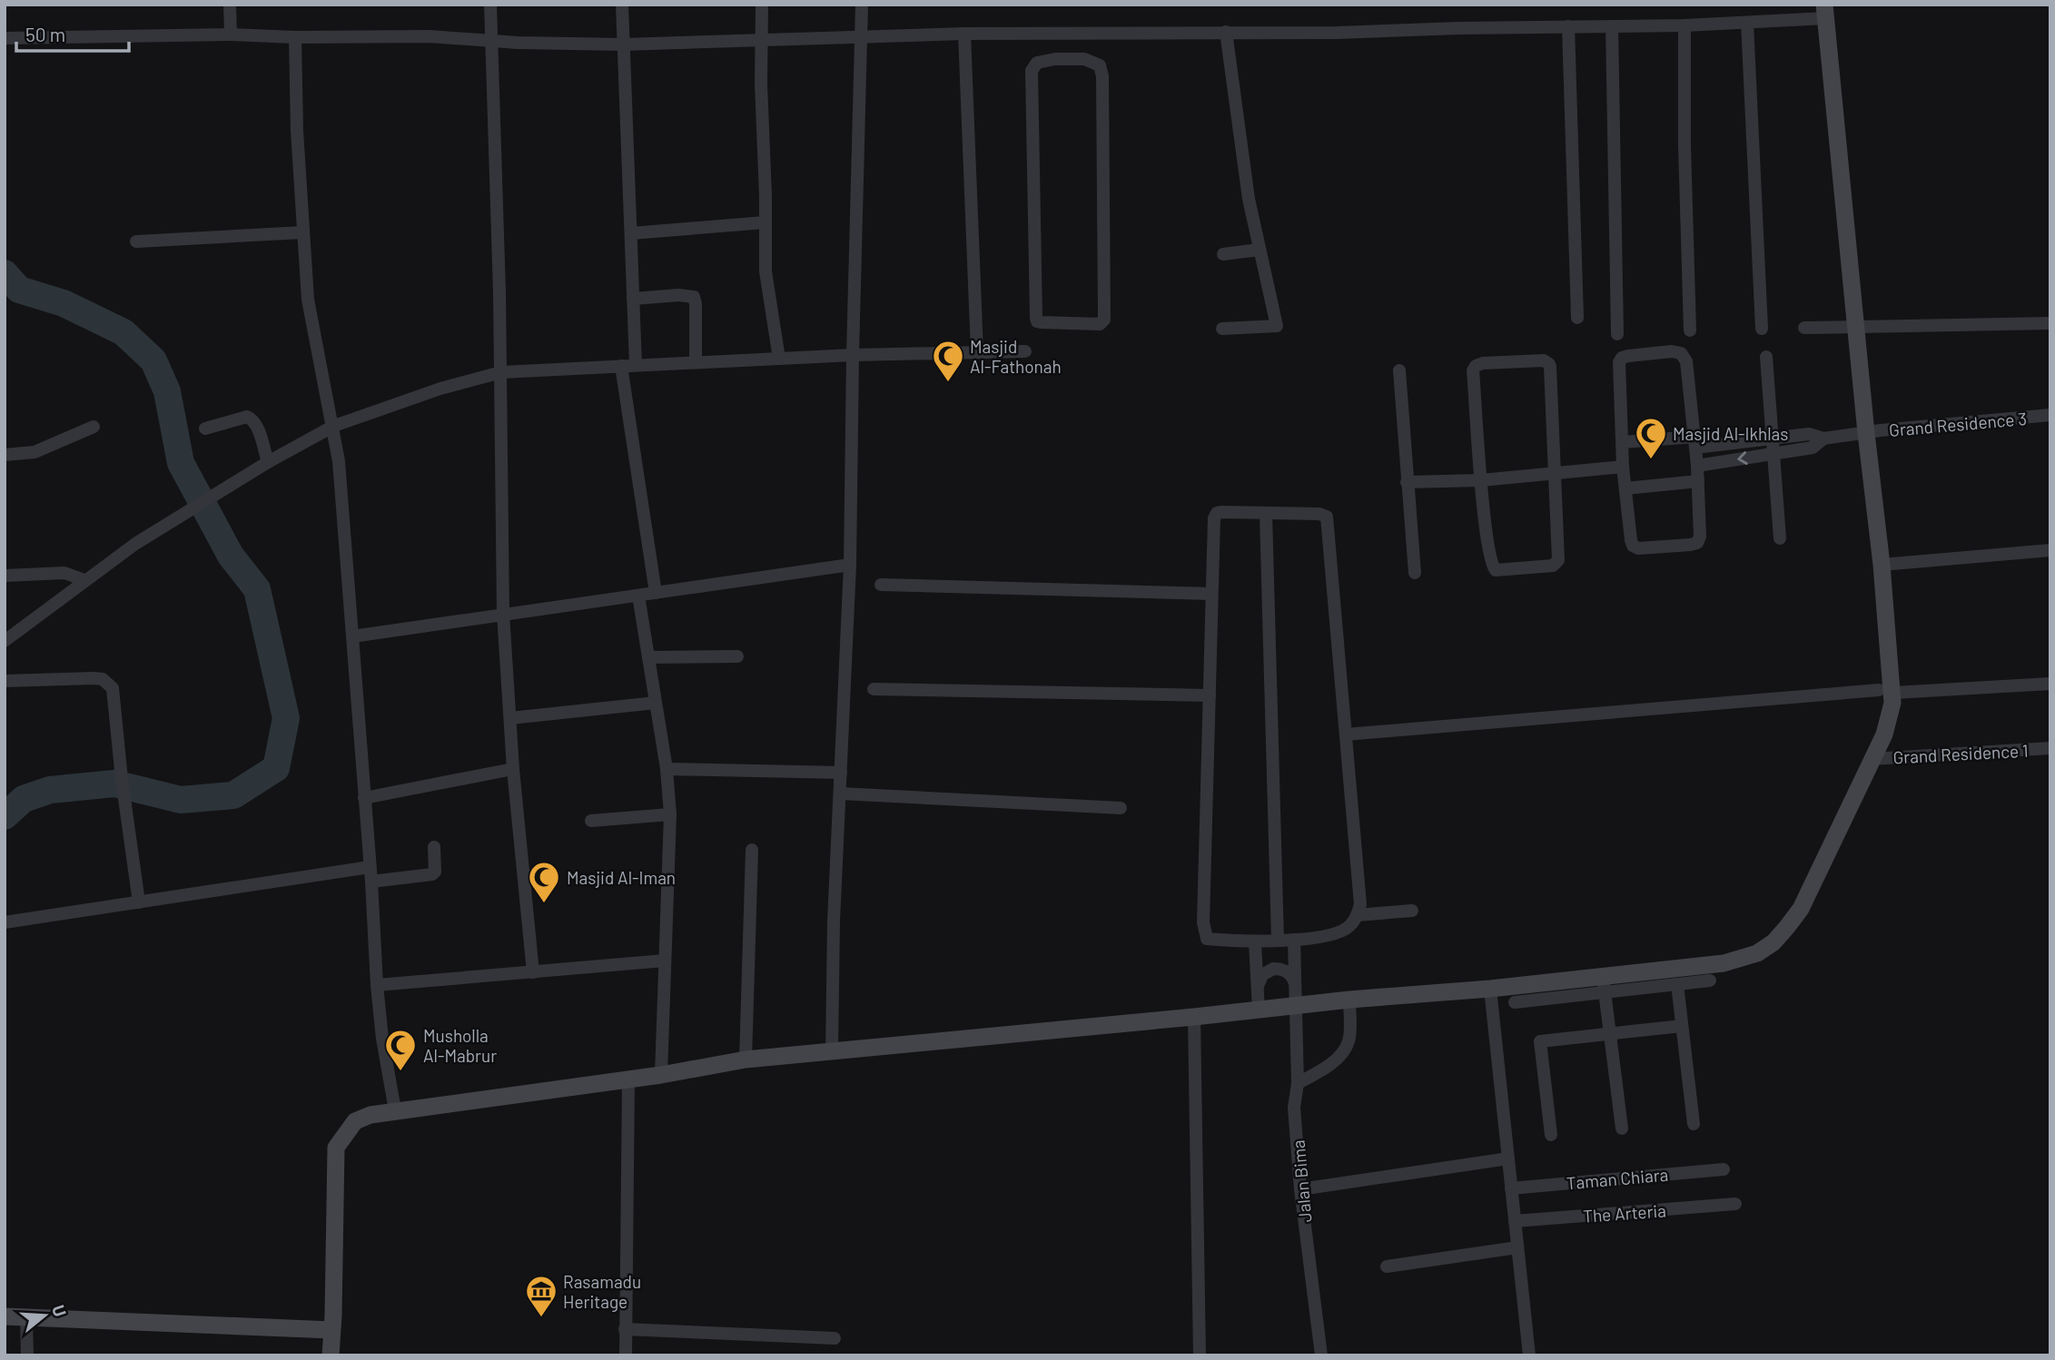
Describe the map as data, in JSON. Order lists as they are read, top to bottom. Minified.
{"streets":{"street":["Grand Residence 3","Grand Residence 1","Taman Chiara","Jalan Bima","The Arteria"]},"places":{"mosque":["Masjid Al-Fathonah","Masjid Al-Ikhlas","Masjid Al-Iman","Musholla Al-Mabrur"],"museum":["Rasamadu Heritage"]},"scale_bar":"50 m","north":"right"}
